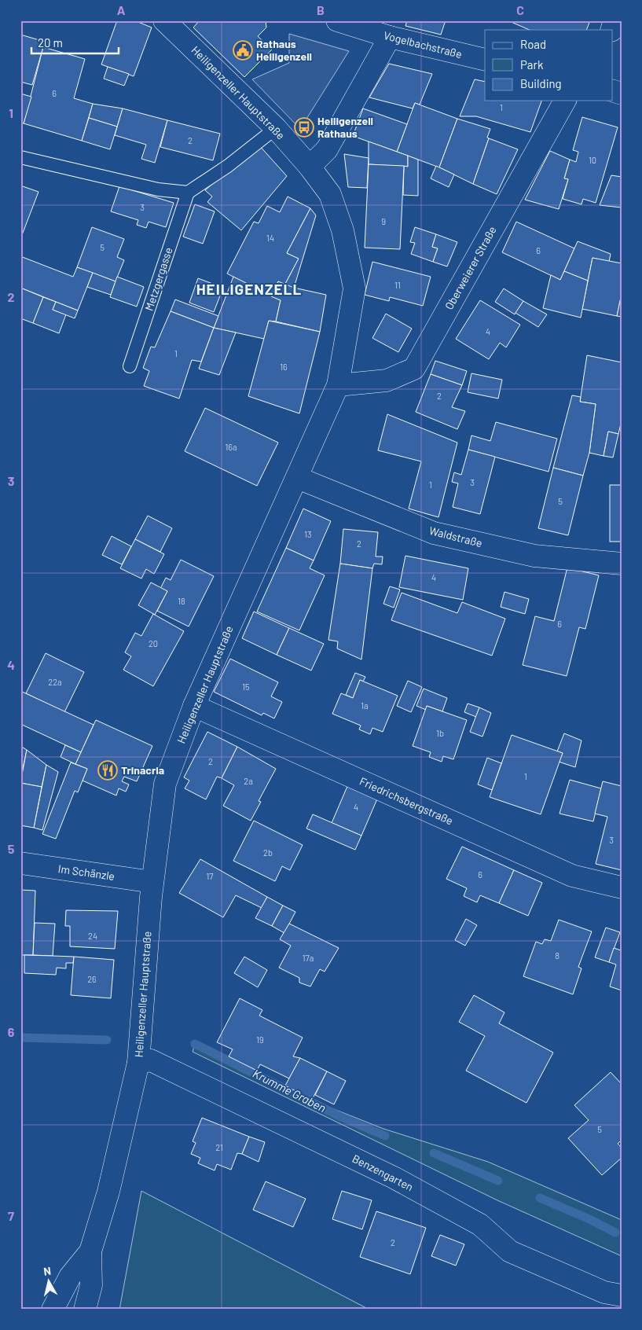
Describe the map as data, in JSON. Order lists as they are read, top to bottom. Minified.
{"streets":{"street":["Vogelbachstraße","Heiligenzeller Hauptstraße","Oberweierer Straße","Waldstraße","Friedrichsbergstraße","Im Schänzle","Benzengarten"],"lane":["Metzgergasse"]},"crossings":[["Heiligenzeller Hauptstraße","Oberweierer Straße"],["Heiligenzeller Hauptstraße","Waldstraße"],["Heiligenzeller Hauptstraße","Friedrichsbergstraße"],["Heiligenzeller Hauptstraße","Im Schänzle"],["Heiligenzeller Hauptstraße","Benzengarten"]],"districts":["HEILIGENZELL"],"water":["Krumme Graben"],"places":{"public building":["Rathaus Heiligenzell"],"bus stop":["Heiligenzell Rathaus"],"restaurant":["Trinacria"]},"house_numbers":["6","1","2","10","3","9","14","5","6","11","4","1","16","2","16a","3","1","5","13","2","4","18","6","20","22a","15","1a","1b","2","1","2a","4","3","2b","6","17","24","8","17a","26","19","5","21","2"],"legend":["Road","Park","Building"],"scale_bar":"20 m","north":"top","grid":{"columns":["A","B","C"],"rows":["1","2","3","4","5","6","7"]}}
